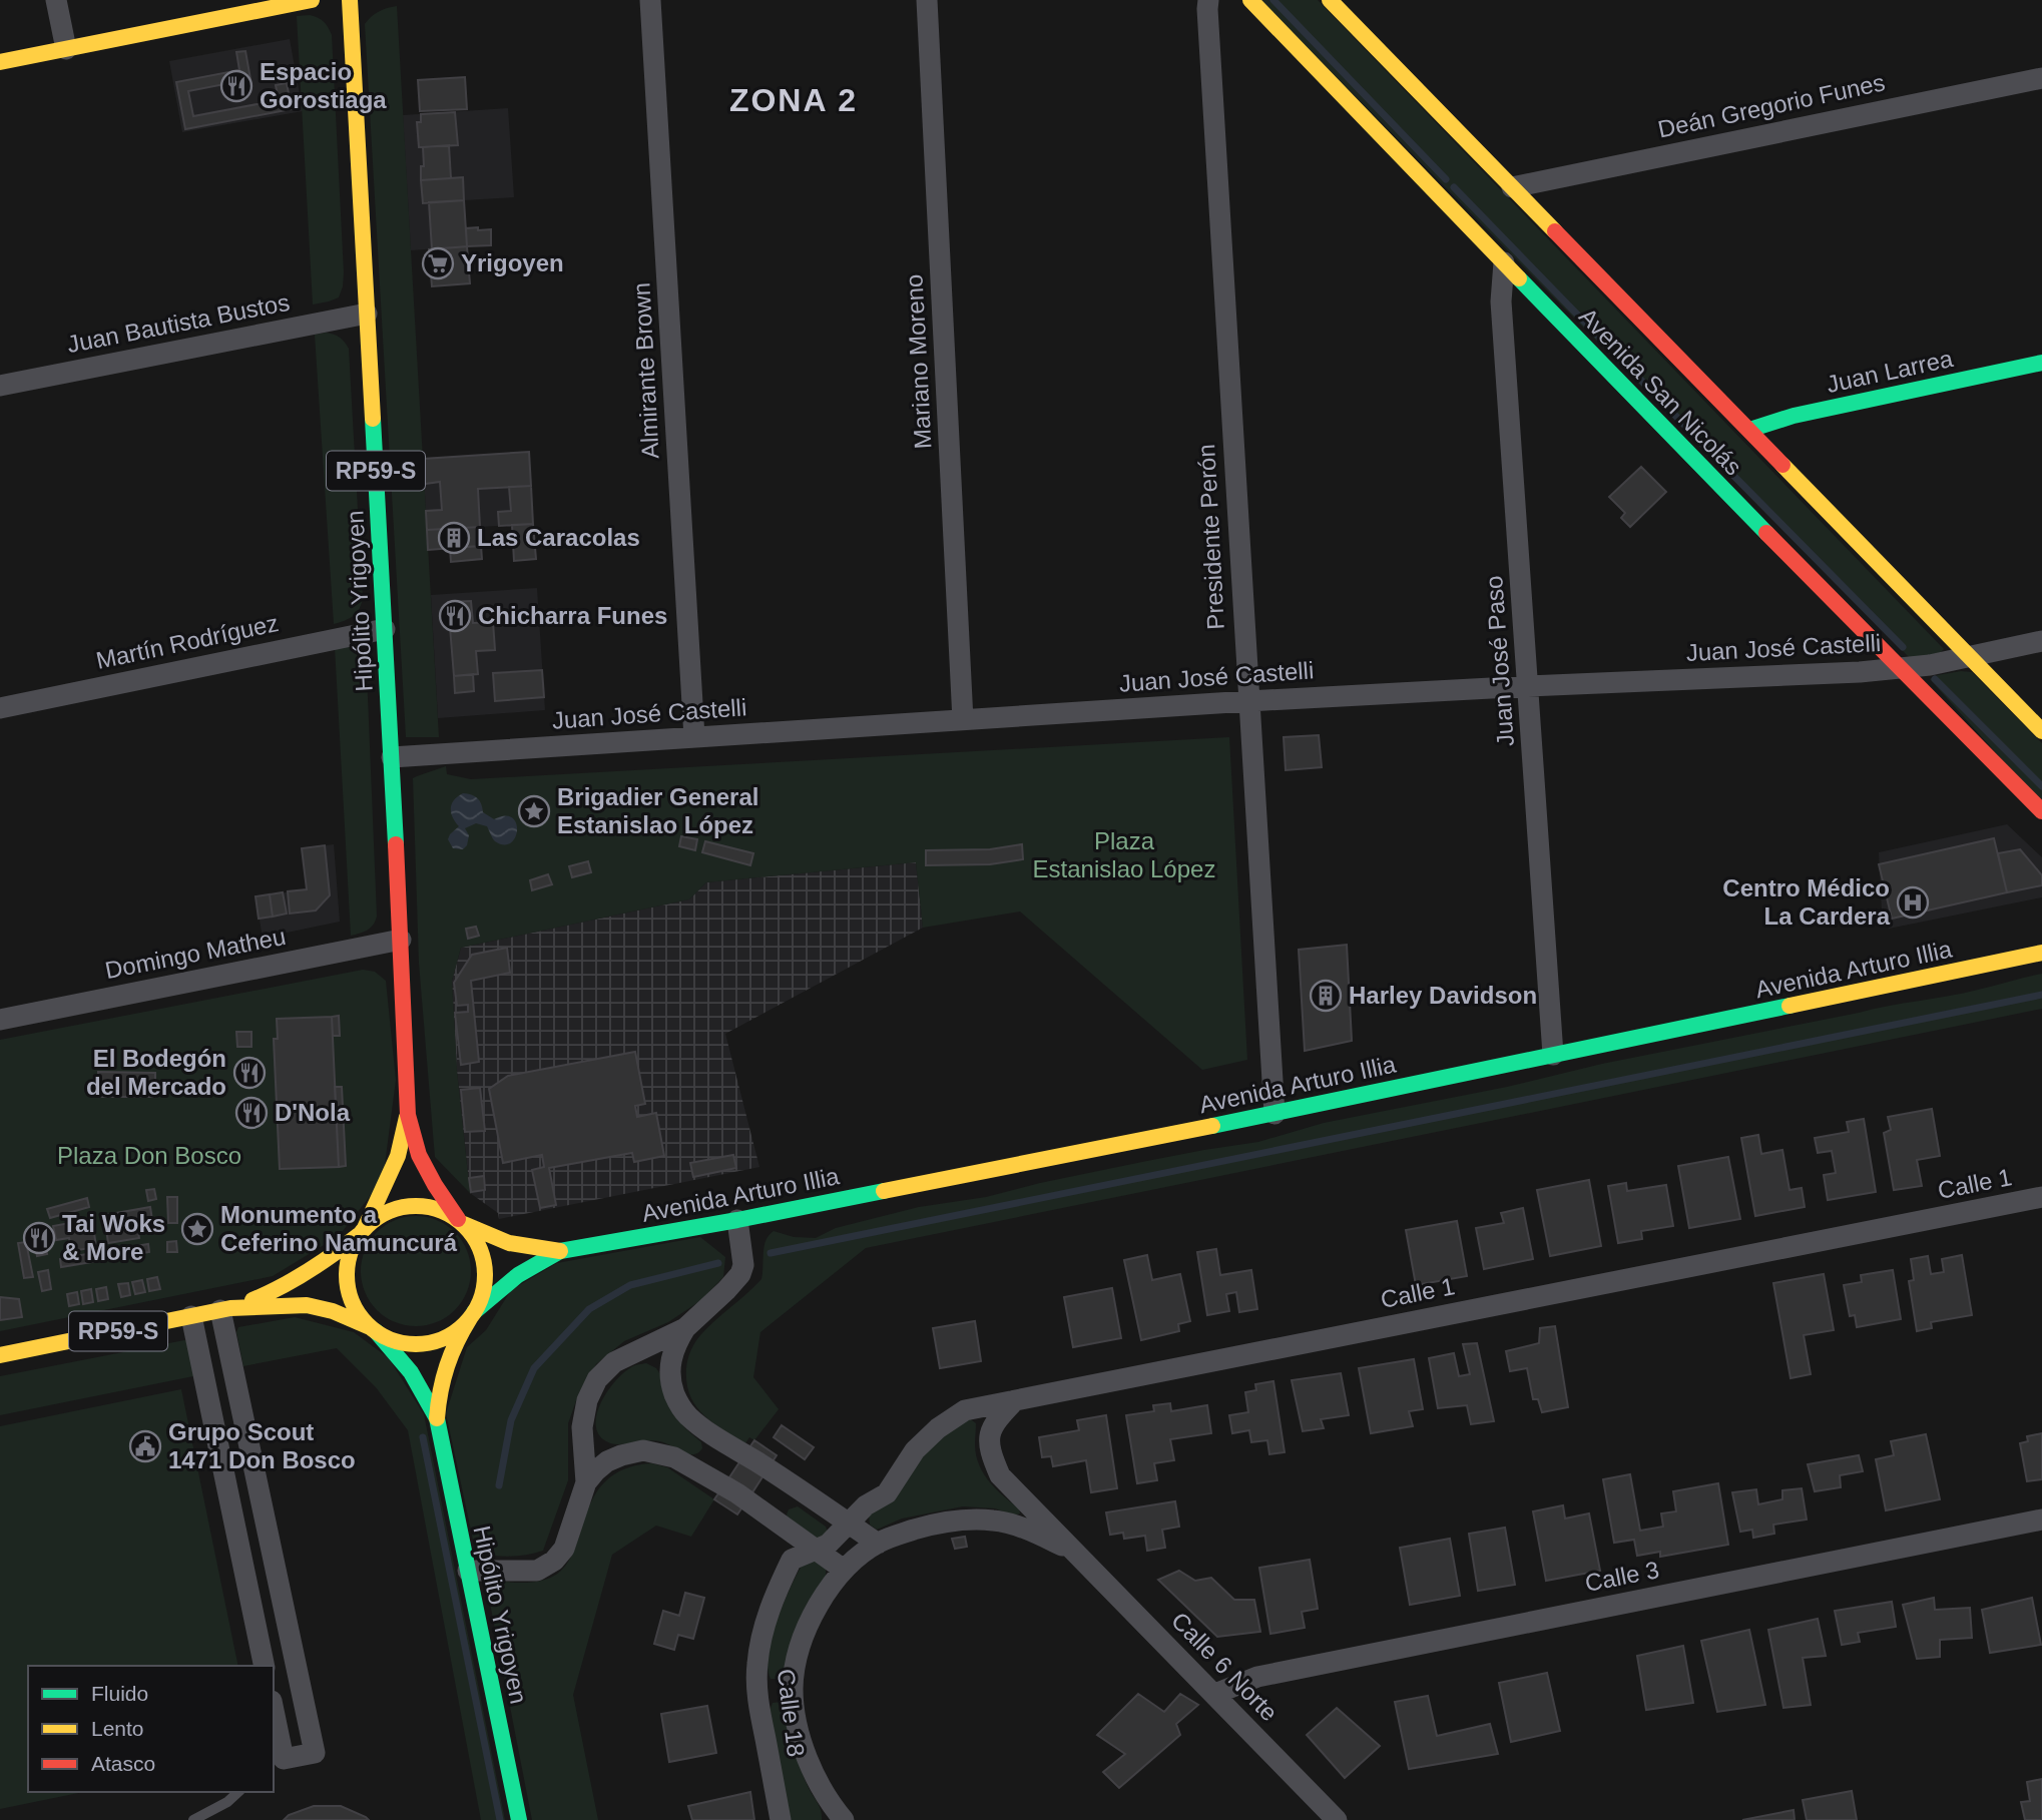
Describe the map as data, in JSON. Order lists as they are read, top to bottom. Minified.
{"streets":{"main road":["Juan Larrea","Avenida San Nicolás","RP59-S","Hipólito Yrigoyen","Avenida Arturo Illia"],"street":["Deán Gregorio Funes","Juan Bautista Bustos","Mariano Moreno","Almirante Brown","Presidente Perón","Martín Rodríguez","Juan José Castelli","Juan José Paso","Domingo Matheu","Calle 1","Calle 3","Calle 6 Norte","Calle 18"]},"crossings":[["Deán Gregorio Funes","Avenida San Nicolás"],["Juan Bautista Bustos","Hipólito Yrigoyen"],["Mariano Moreno","Juan José Castelli"],["Almirante Brown","Juan José Castelli"],["Juan Larrea","Avenida San Nicolás"],["Avenida San Nicolás","Juan José Castelli"],["Avenida San Nicolás","Juan José Paso"],["RP59-S","Hipólito Yrigoyen"],["RP59-S","Avenida Arturo Illia"],["Presidente Perón","Juan José Castelli"],["Presidente Perón","Avenida Arturo Illia"],["Hipólito Yrigoyen","Martín Rodríguez"],["Hipólito Yrigoyen","Juan José Castelli"],["Hipólito Yrigoyen","Domingo Matheu"],["Hipólito Yrigoyen","Avenida Arturo Illia"],["Juan José Castelli","Juan José Paso"],["Juan José Paso","Avenida Arturo Illia"],["Calle 1","Calle 6 Norte"],["Calle 1","Calle 18"],["Calle 3","Calle 6 Norte"]],"districts":["ZONA 2"],"parks":["Plaza Estanislao López","Plaza Don Bosco"],"places":{"restaurant":["Espacio Gorostiaga","Chicharra Funes","El Bodegón del Mercado","D'Nola","Tai Woks & More"],"supermarket":["Yrigoyen"],"building":["Las Caracolas","Harley Davidson"],"place":["Brigadier General Estanislao López","Monumento a Ceferino Namuncurá"],"hospital":["Centro Médico La Cardera"],"public building":["Grupo Scout 1471 Don Bosco"]},"legend":["Fluido","Lento","Atasco"]}
